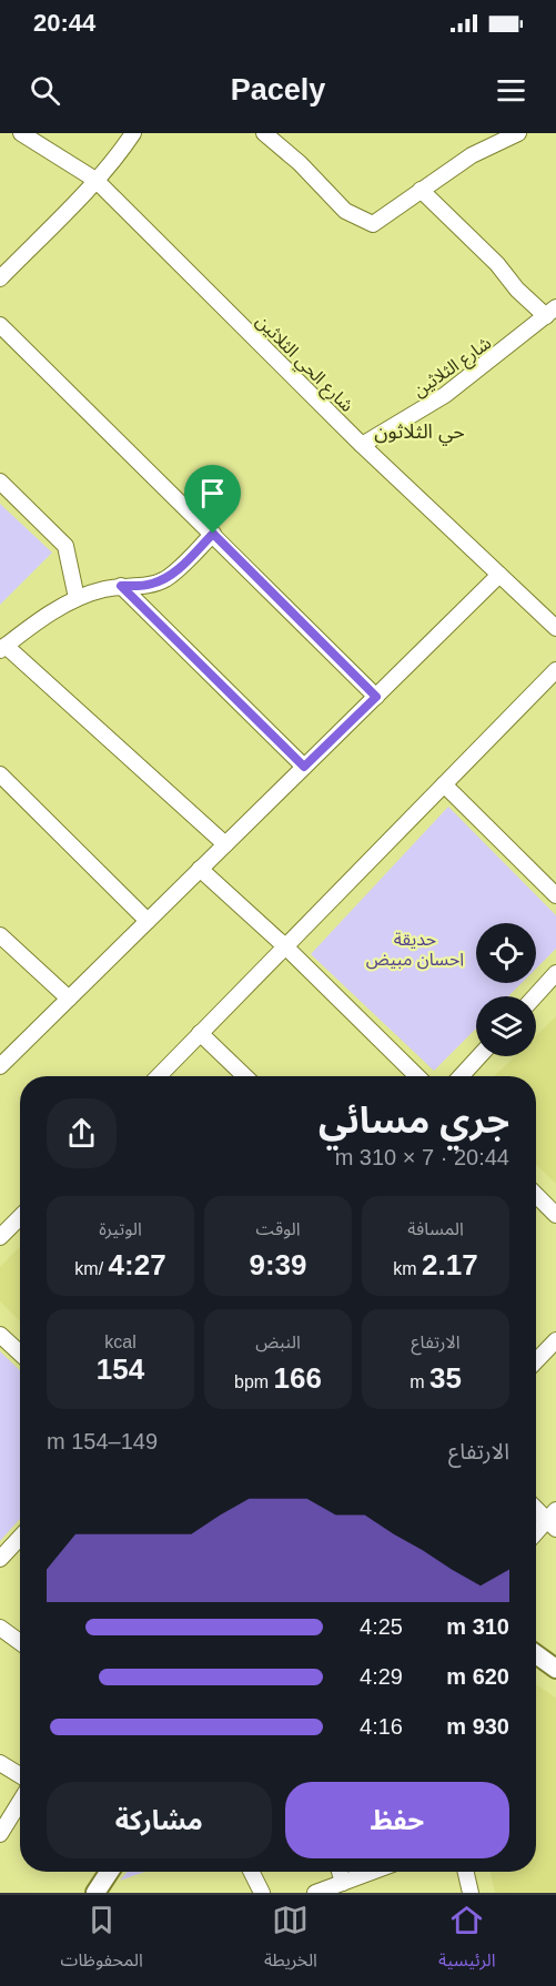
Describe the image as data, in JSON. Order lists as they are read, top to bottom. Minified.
{"streets":{"street":["شارع الحي الثلاثين","شارع الثلاثين"]},"crossings":[["شارع الحي الثلاثين","شارع الثلاثين"]],"districts":["حي الثلاثون"],"parks":["حديقة احسان مبيض"],"page":{"status":"20:44","header":"Pacely","heading":["جري مسائي","20:44 · 7 × 310 m"],"stats":[["المسافة","2.17 km"],["الوقت","9:39"],["الوتيرة","4:27 /km"],["الارتفاع","35 m"],["النبض","166 bpm"],["kcal","154"]],"chart":["الارتفاع","149–154 m"],"list":[{"name":"310 m","note":"4:25"},{"name":"620 m","note":"4:29"},{"name":"930 m","note":"4:16"}],"buttons":["حفظ","مشاركة"],"tabs":["الرئيسية","الخريطة","المحفوظات"]}}
